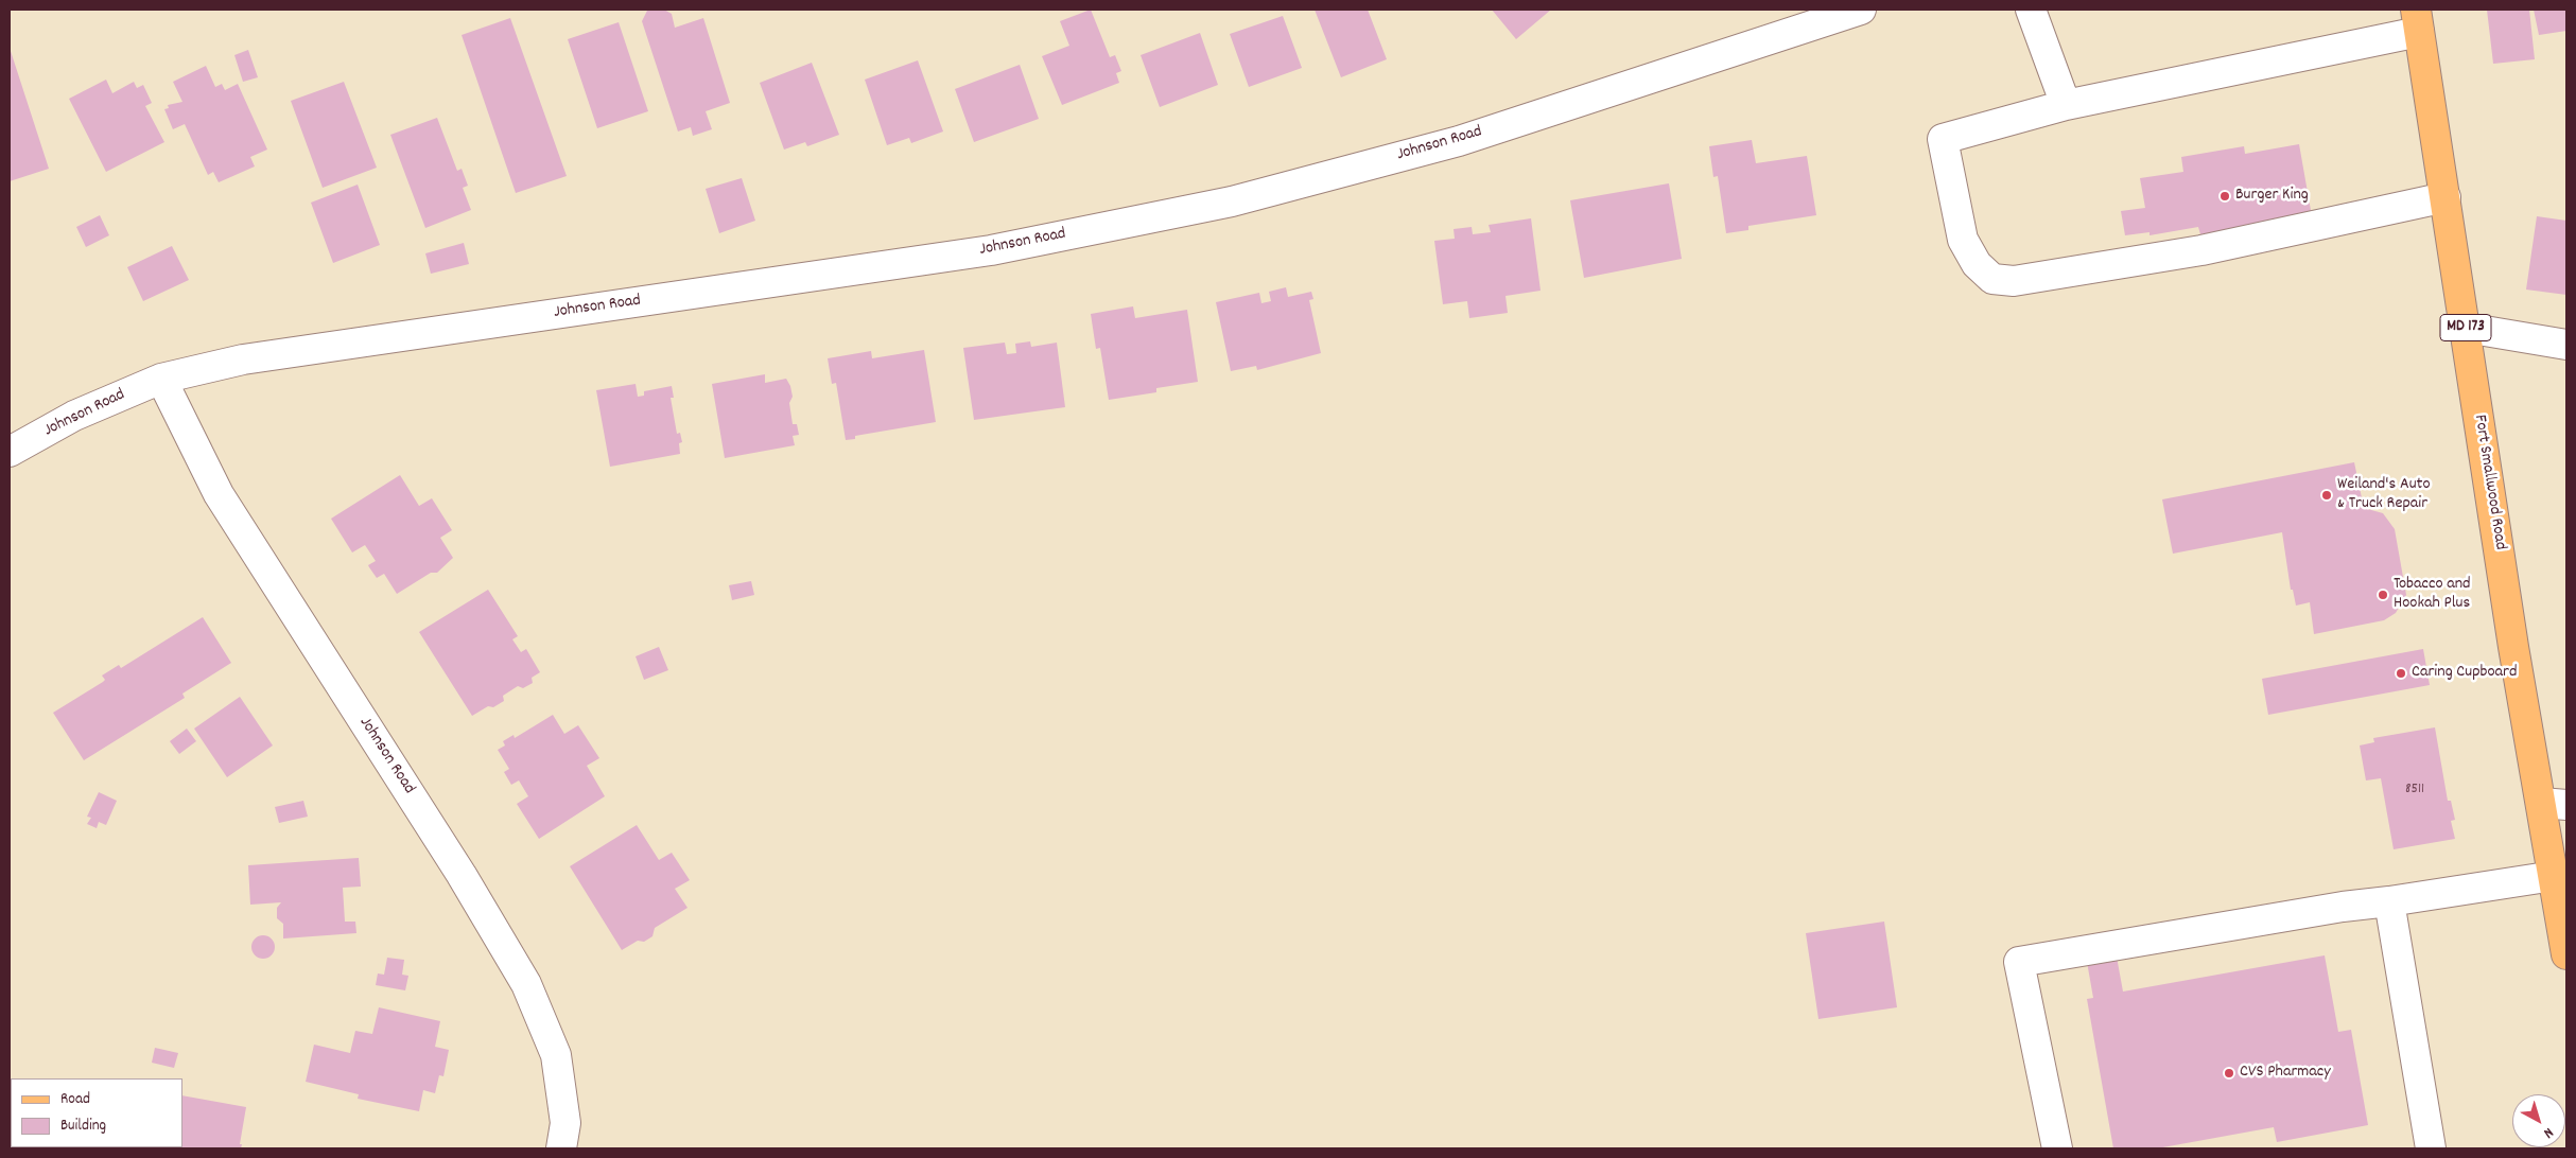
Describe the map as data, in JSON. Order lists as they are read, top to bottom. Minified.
{"streets":{"main road":["MD 173","Fort Smallwood Road"],"street":["Johnson Road"]},"places":["Burger King","Weiland's Auto & Truck Repair","Tobacco and Hookah Plus","Caring Cupboard","CVS Pharmacy"],"house_numbers":["8511"],"legend":["Road","Building"],"north":"bottom right"}
